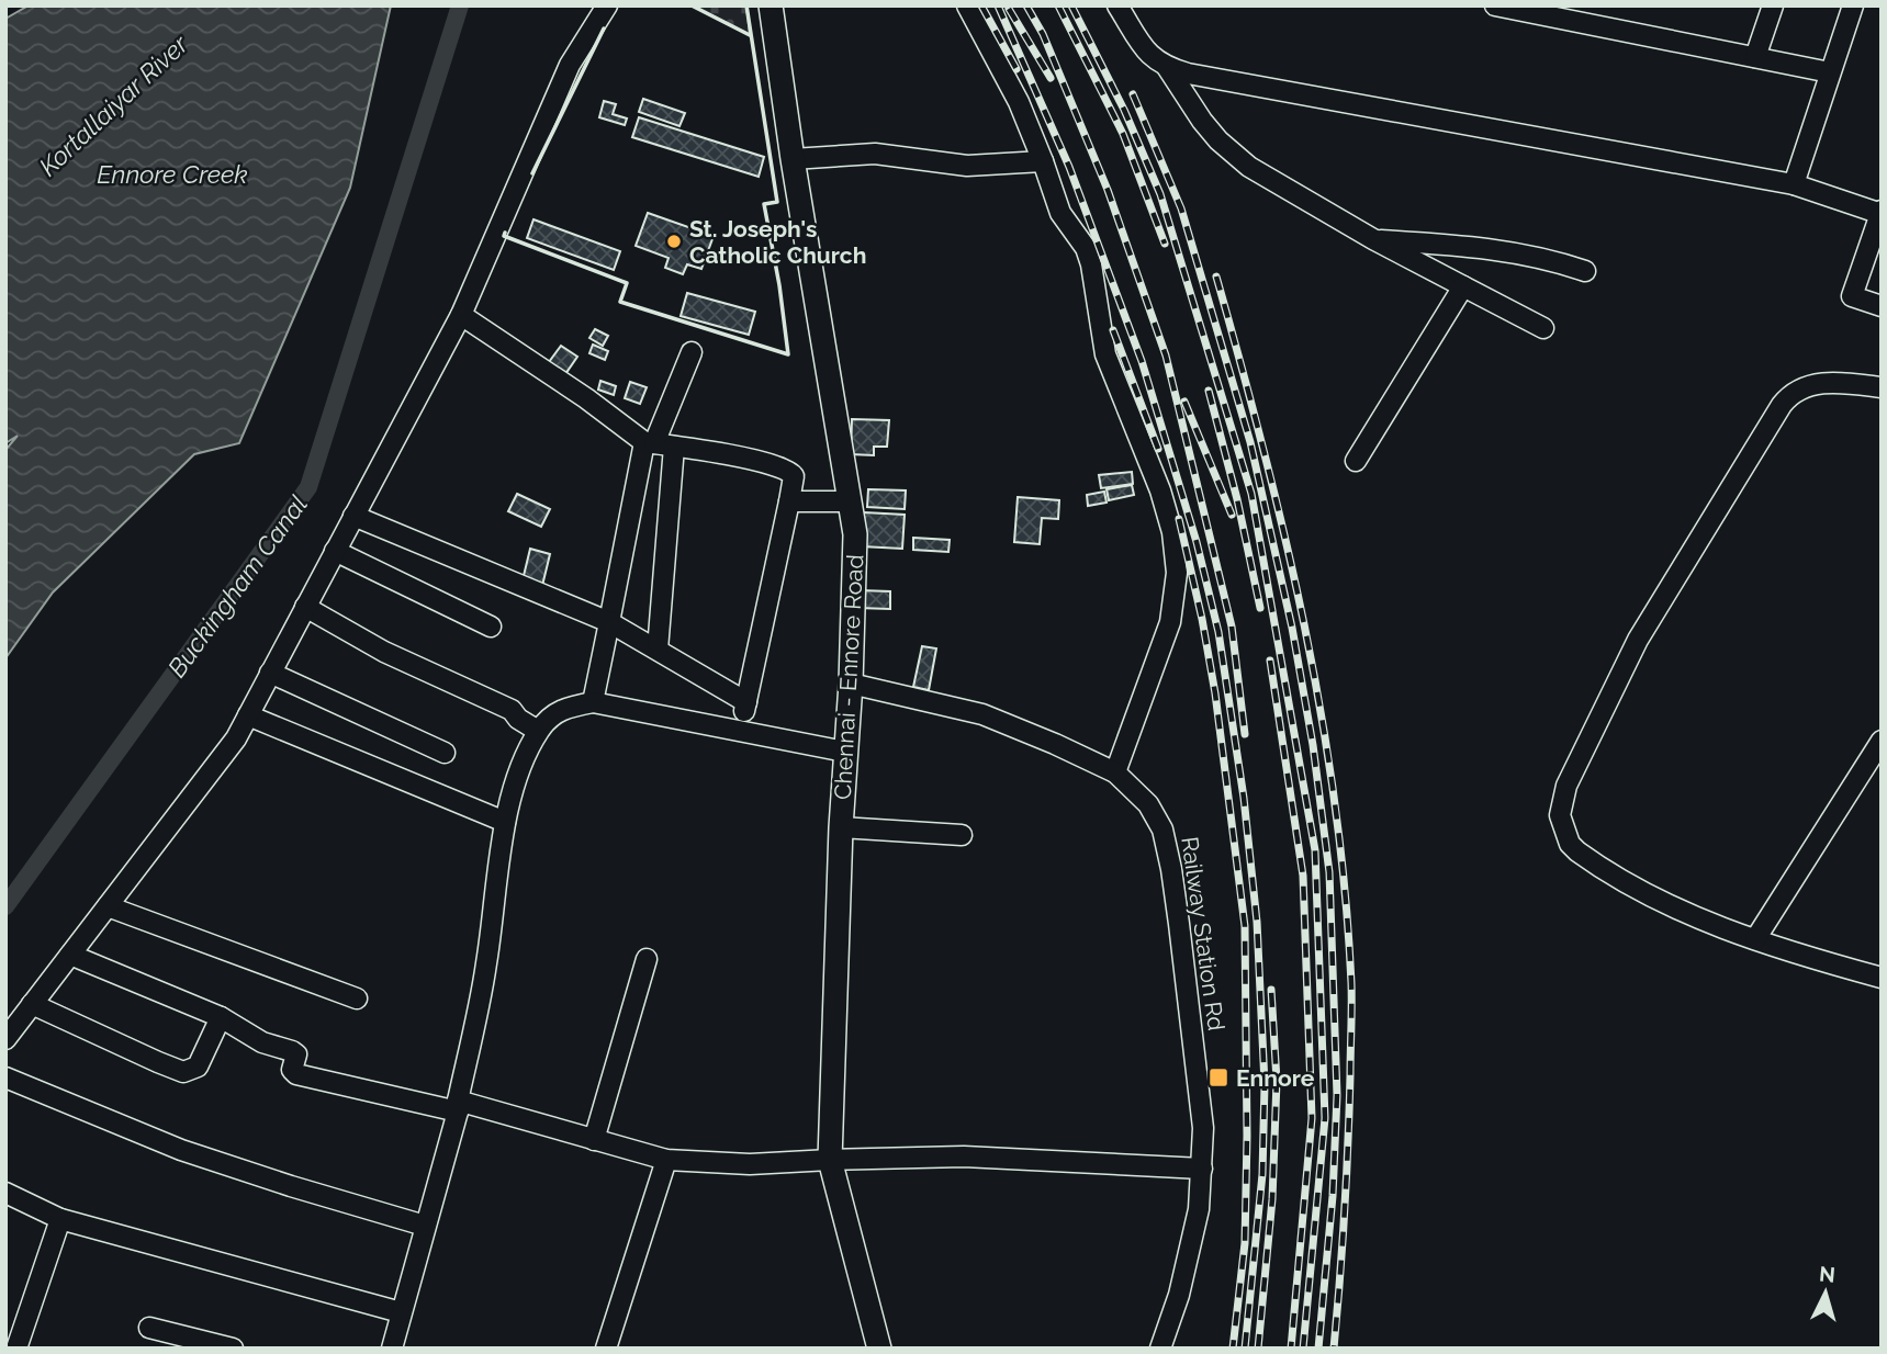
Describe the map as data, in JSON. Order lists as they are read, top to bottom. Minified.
{"streets":{"main road":["Chennai - Ennore Road"],"street":["Railway Station Rd"]},"crossings":[["Chennai - Ennore Road","Railway Station Rd"]],"water":["Kortallaiyar River","Ennore Creek","Buckingham Canal"],"places":{"other":["St. Joseph's Catholic Church"],"transit":["Ennore"]},"north":"top"}
